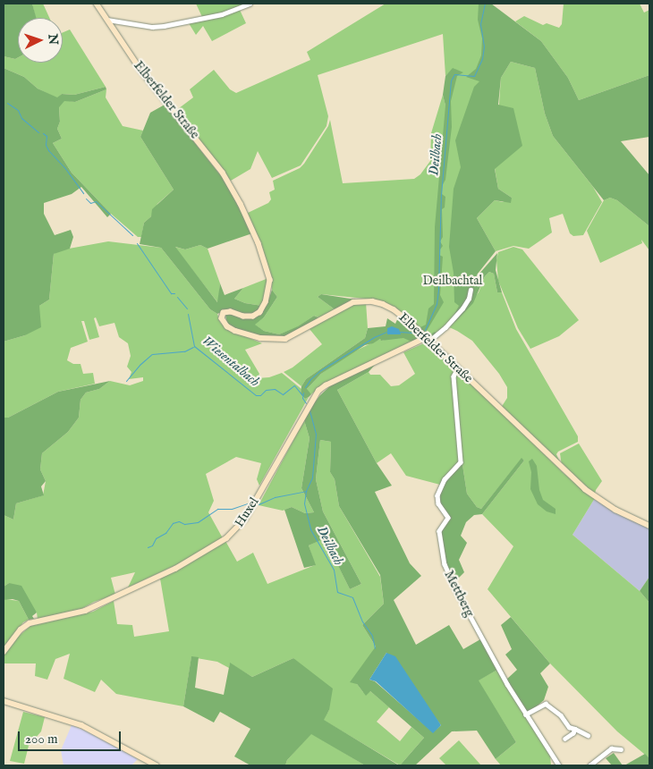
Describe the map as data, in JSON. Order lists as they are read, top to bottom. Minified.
{"streets":{"main road":["Elberfelder Straße","Huxel"],"street":["Mettberg"]},"crossings":[["Elberfelder Straße","Huxel"],["Elberfelder Straße","Mettberg"]],"water":["Deilbach","Wiesentalbach"],"parks":["Deilbachtal"],"scale_bar":"200 m","north":"right"}
